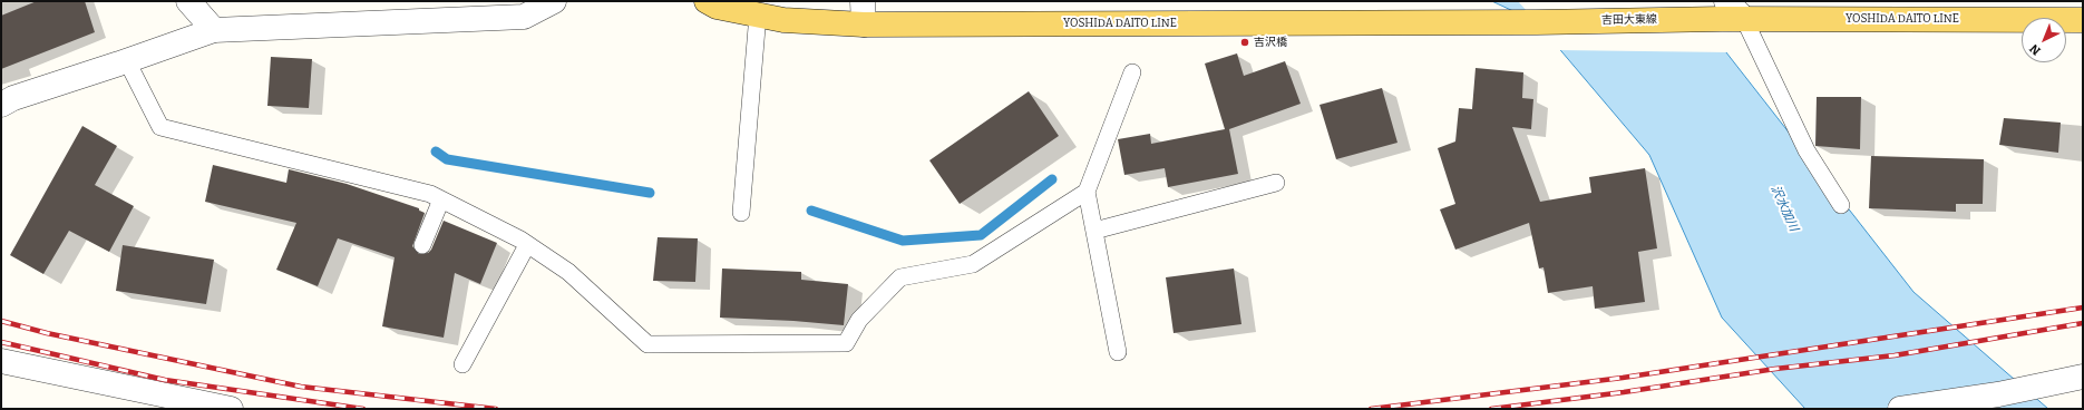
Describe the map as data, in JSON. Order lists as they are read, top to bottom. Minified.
{"streets":{"main road":["YOSHIDA DAITO LINE","吉田大東線"]},"crossings":[["YOSHIDA DAITO LINE","吉田大東線"]],"water":["沢水加川"],"places":["吉沢橋"],"north":"bottom left"}
